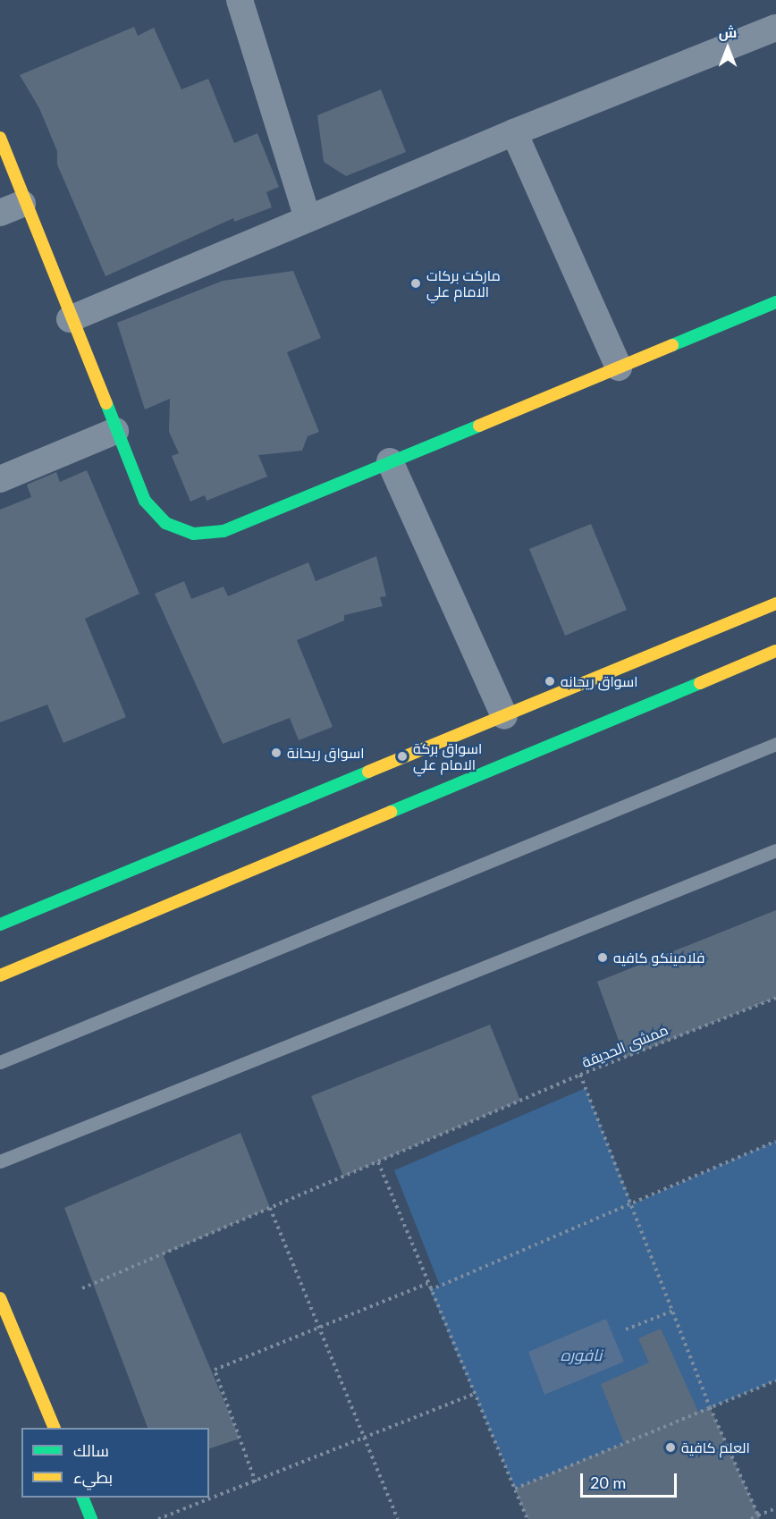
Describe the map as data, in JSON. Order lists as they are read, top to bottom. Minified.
{"streets":{"path":["ممشى الحديقة"]},"water":["نافوره"],"places":["ماركت بركات الامام علي","اسواق ريحانه","اسواق ريحانة","اسواق بركة الامام علي","فلامينكو كافيه","العلم كافية"],"legend":["سالك","بطيء"],"scale_bar":"20 m","north":"top"}
